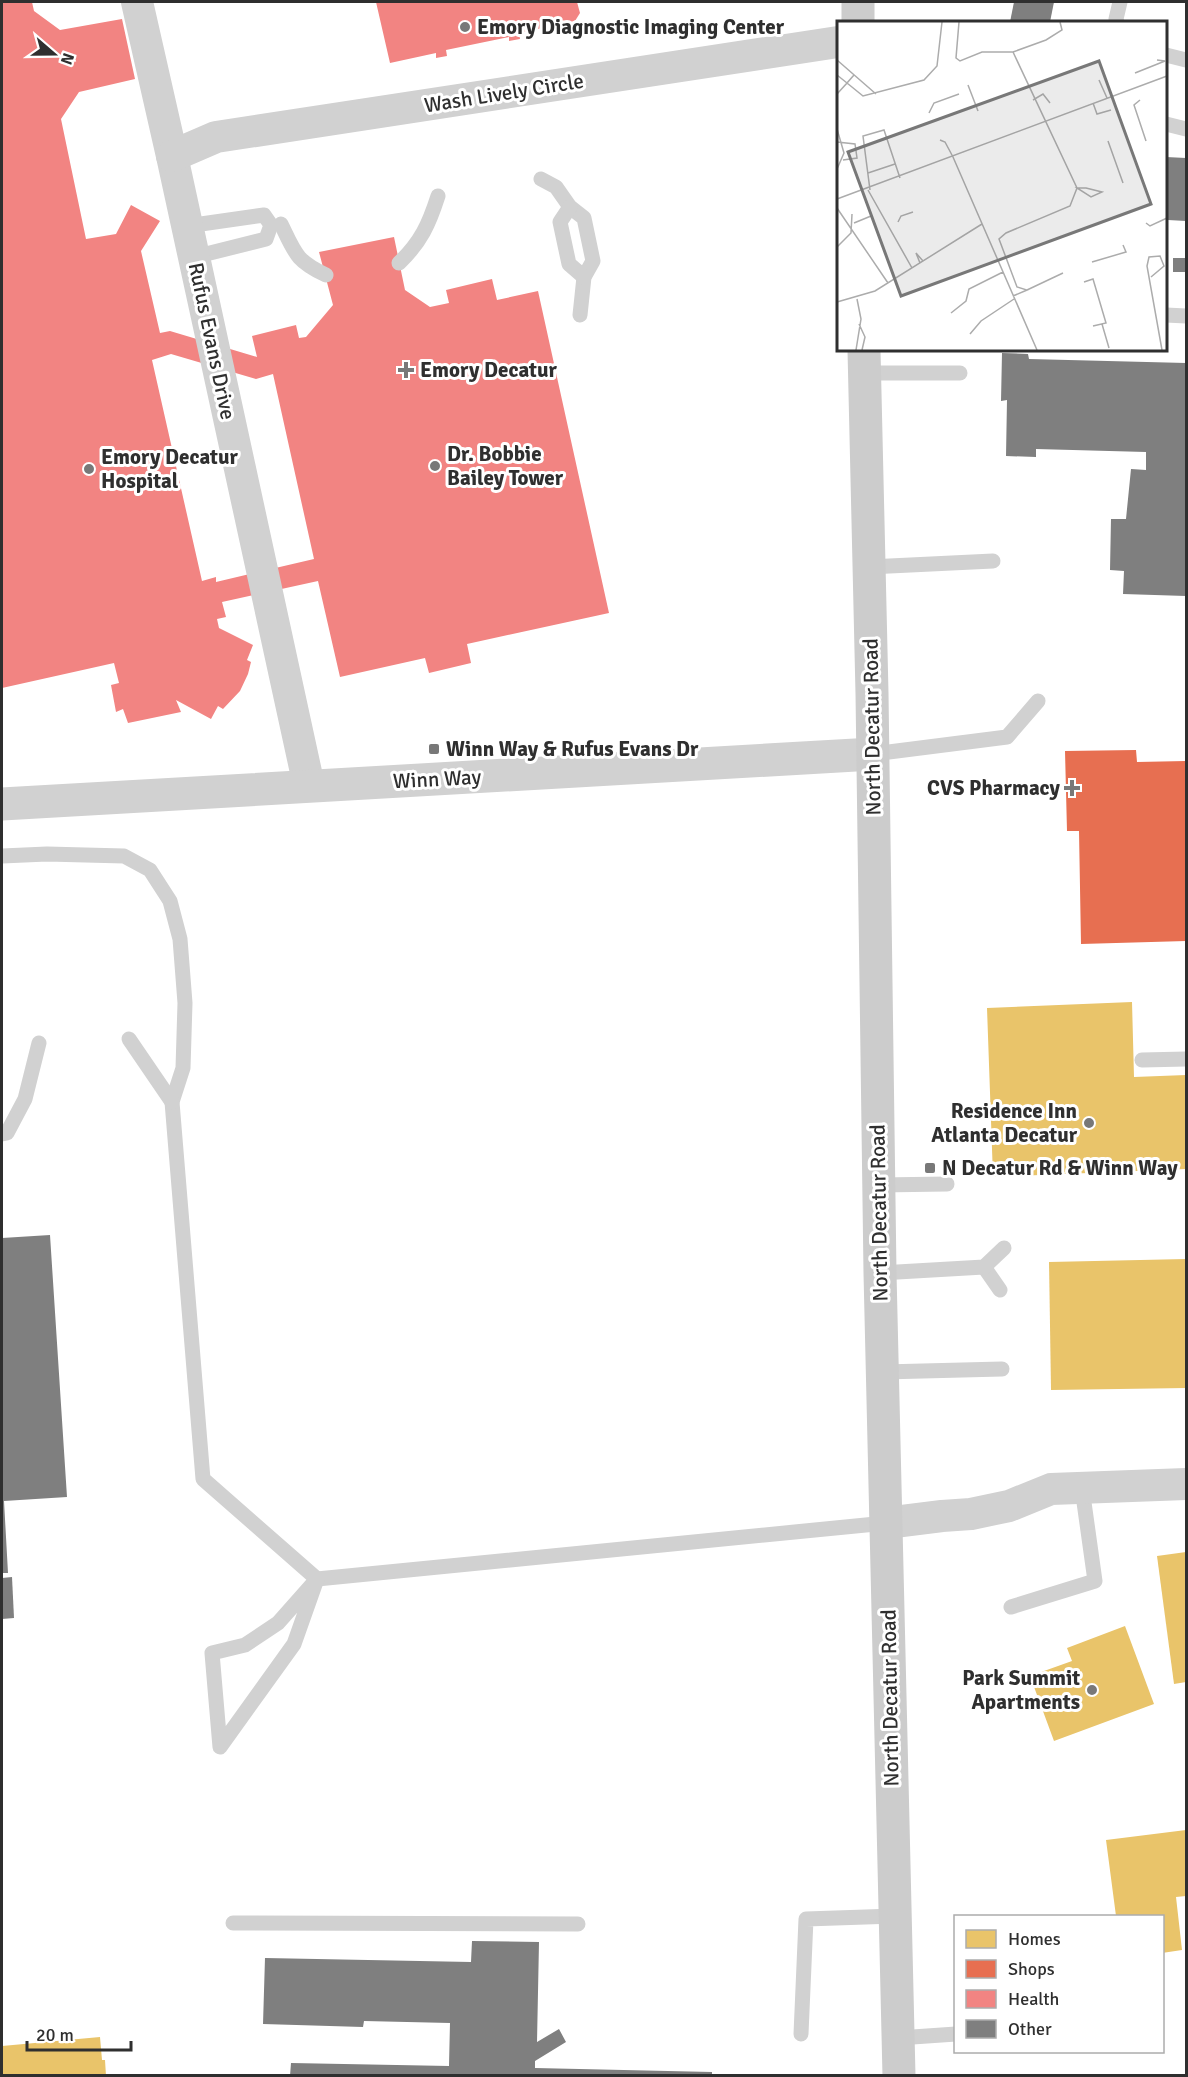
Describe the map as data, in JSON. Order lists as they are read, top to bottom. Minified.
{"streets":{"main road":["North Decatur Road"],"street":["Wash Lively Circle","Rufus Evans Drive","Winn Way"]},"crossings":[["Wash Lively Circle","Rufus Evans Drive"],["Rufus Evans Drive","Winn Way"],["North Decatur Road","Winn Way"]],"places":{"other":["Emory Diagnostic Imaging Center","Dr. Bobbie Bailey Tower","Emory Decatur Hospital","Residence Inn Atlanta Decatur","Park Summit Apartments"],"health":["Emory Decatur","CVS Pharmacy"],"transit":["Winn Way & Rufus Evans Dr","N Decatur Rd & Winn Way"]},"legend":["Homes","Shops","Health","Other"],"scale_bar":"20 m","north":"right"}
